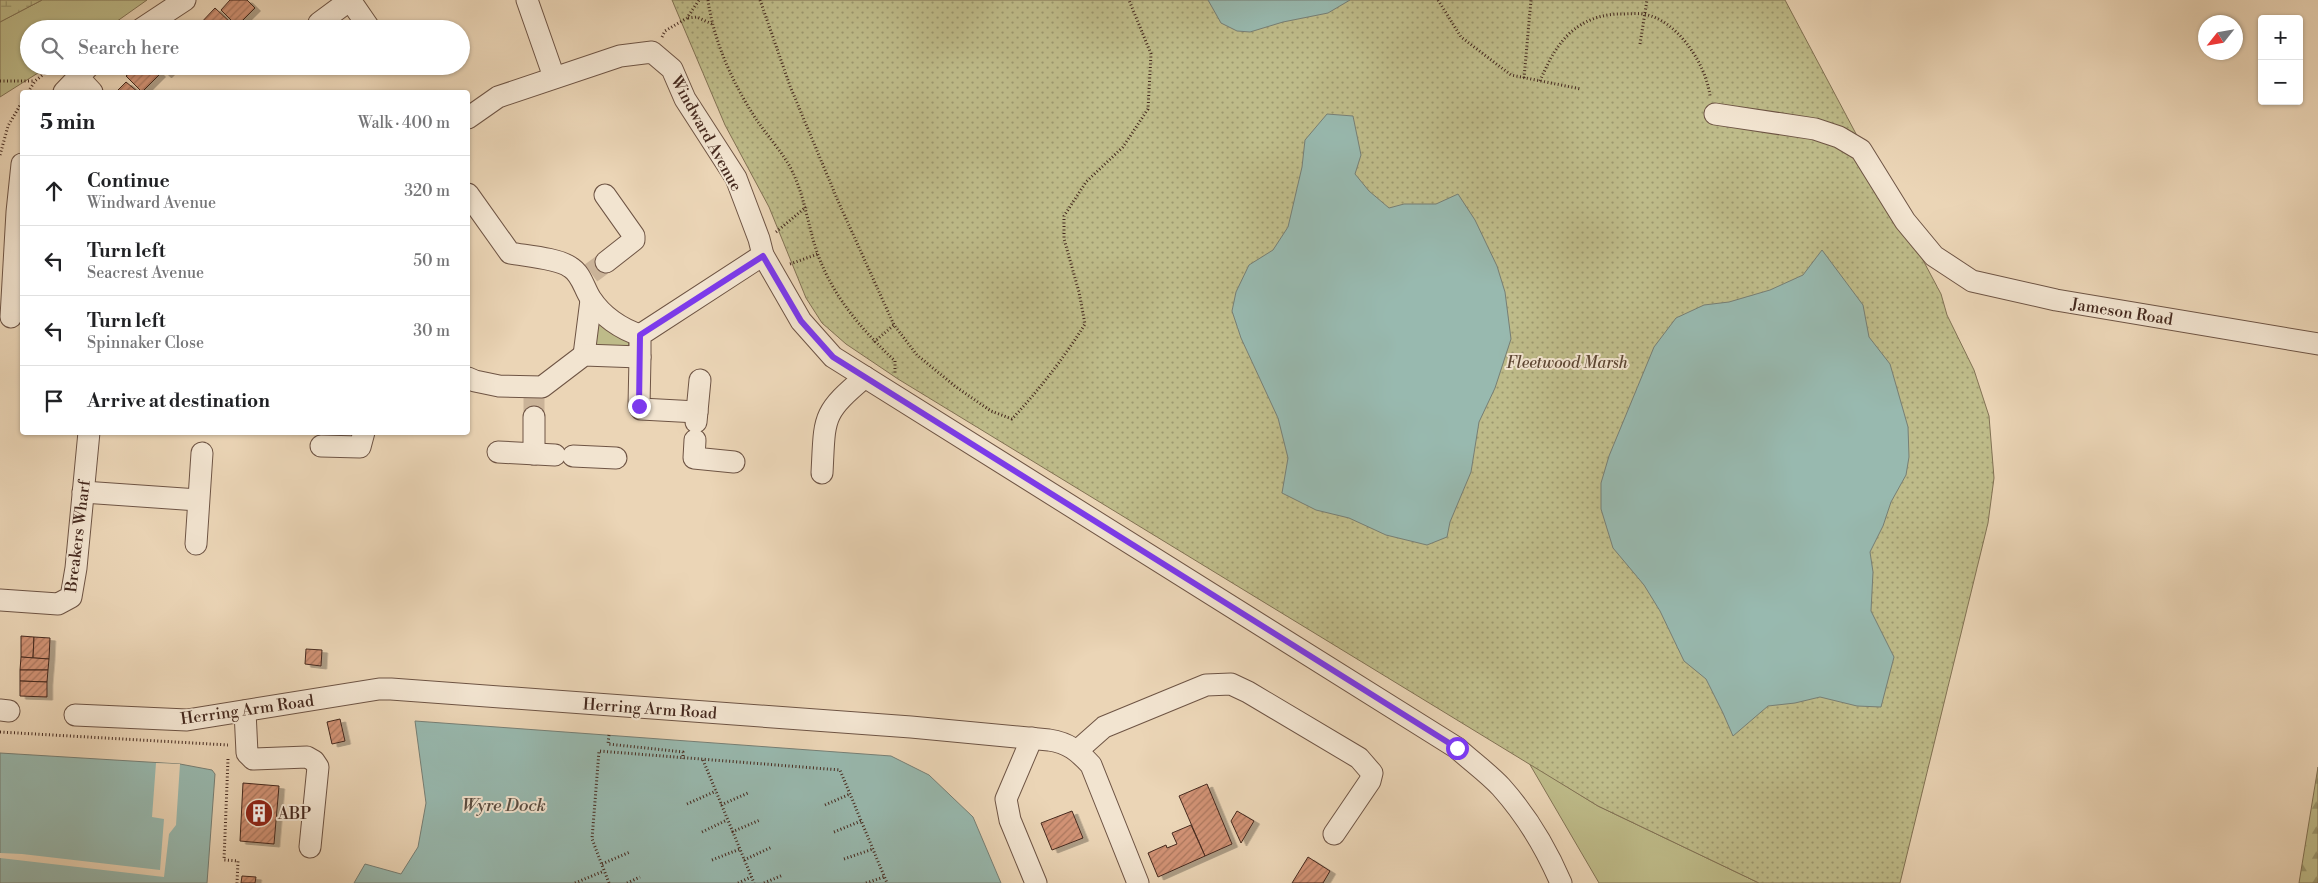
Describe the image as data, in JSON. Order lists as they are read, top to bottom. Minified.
{"streets":{"street":["Windward Avenue","Jameson Road","Breakers Wharf","Herring Arm Road"]},"water":["Wyre Dock"],"parks":["Fleetwood Marsh"],"places":{"building":["ABP"]},"north":"bottom left","page":{"map_buttons":["+","−"],"search":"Search here","heading":["5 min","Walk · 400 m"],"list":[["Continue","Windward Avenue","320 m"],["Turn left","Seacrest Avenue","50 m"],["Turn left","Spinnaker Close","30 m"],"Arrive at destination"]}}
